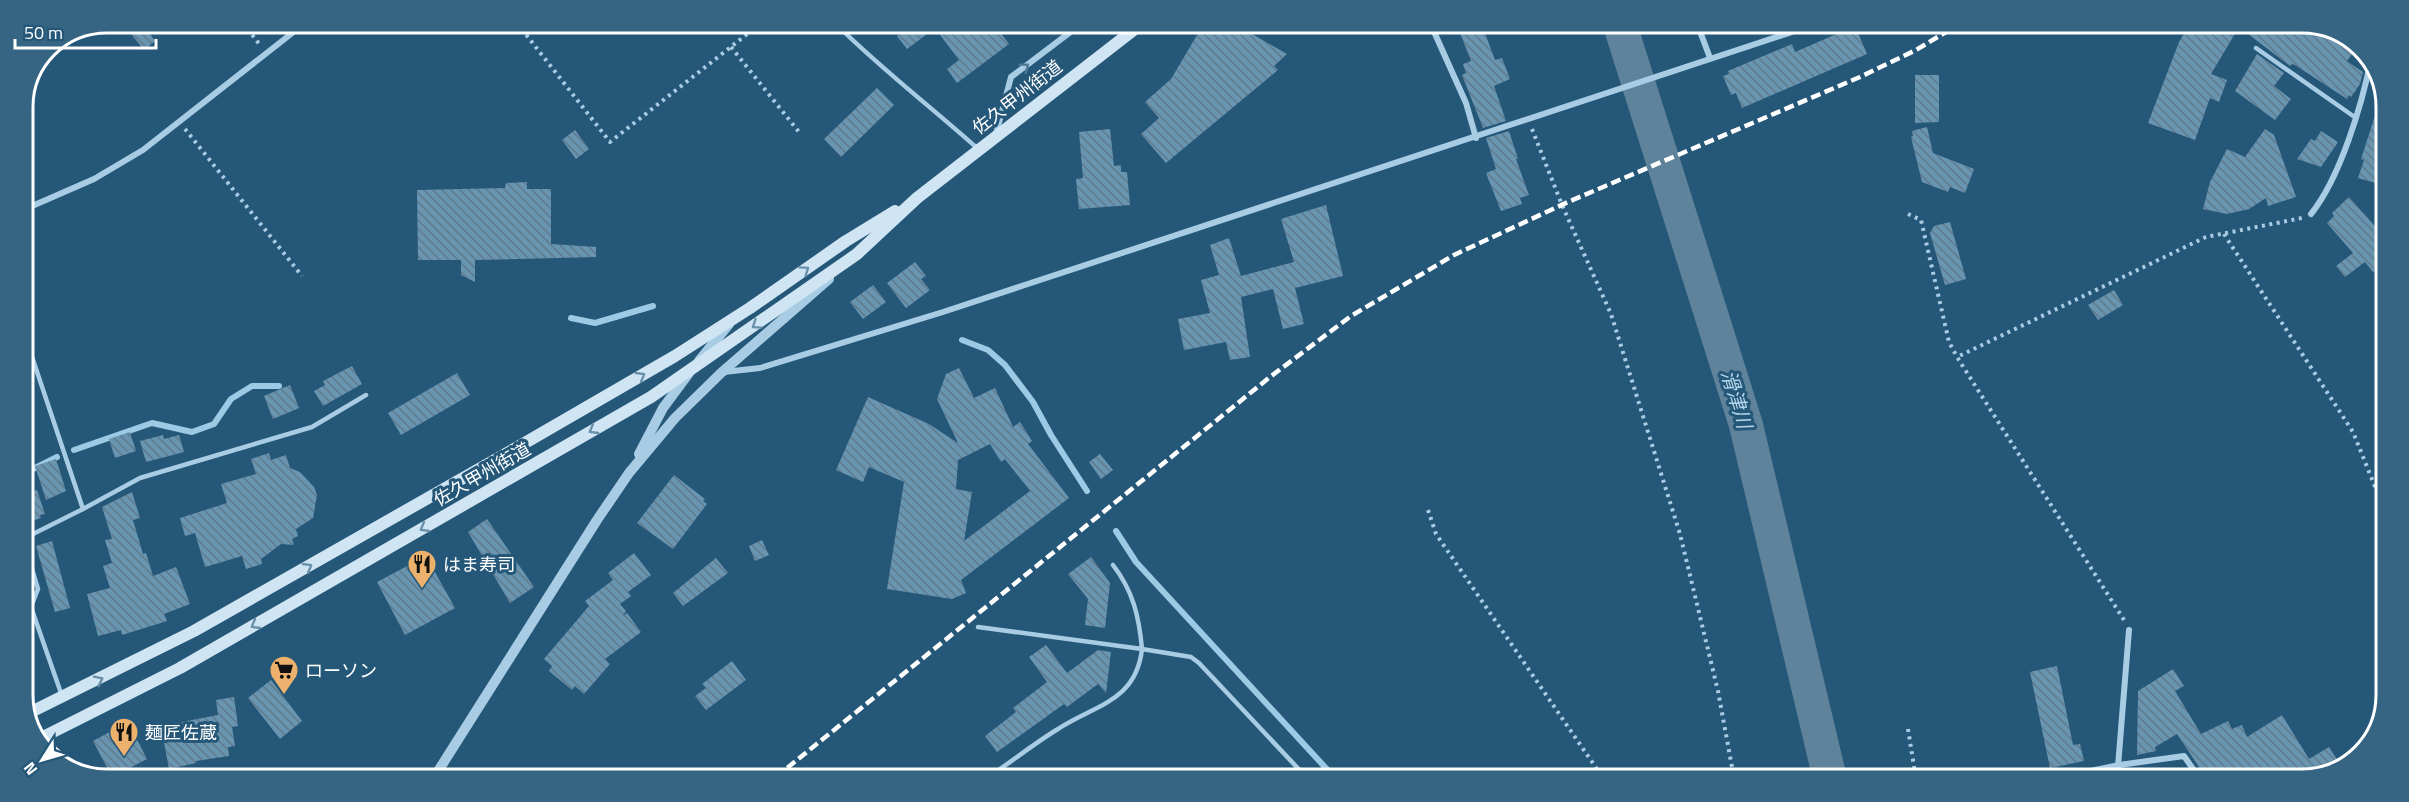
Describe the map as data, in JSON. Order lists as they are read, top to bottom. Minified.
{"streets":{"main road":["佐久甲州街道"]},"water":["滑津川"],"places":{"restaurant":["はま寿司","麺匠佐蔵"],"supermarket":["ローソン"]},"scale_bar":"50 m","north":"bottom left"}
